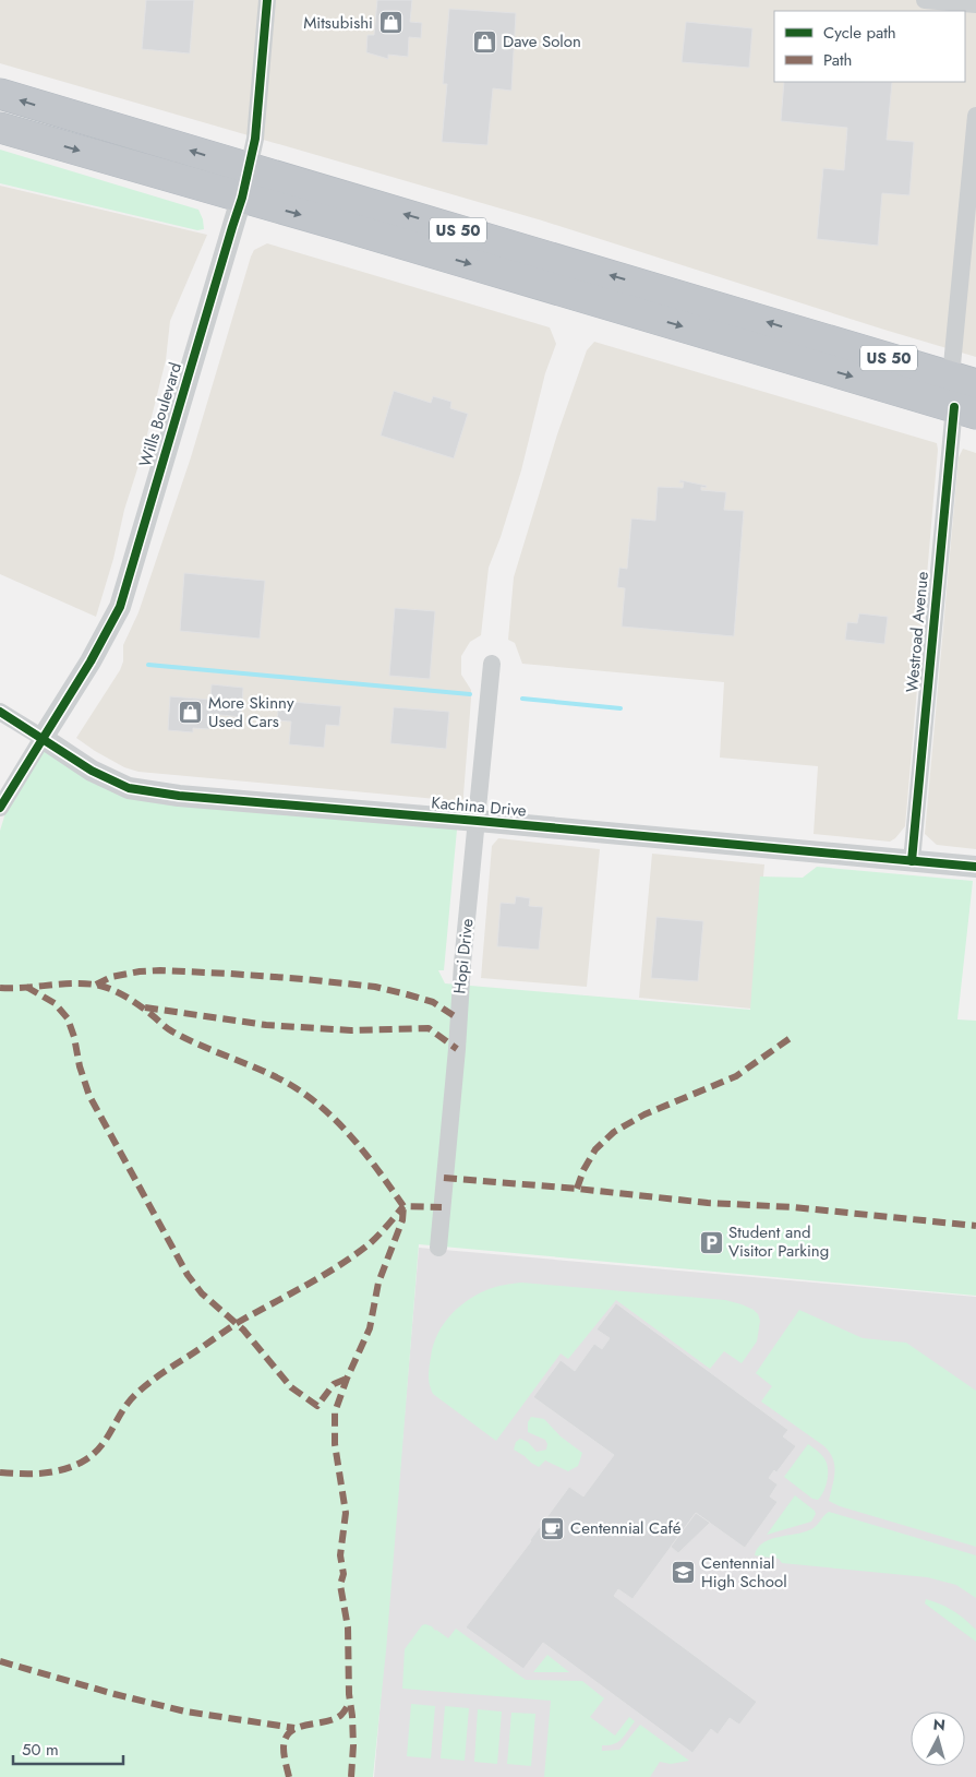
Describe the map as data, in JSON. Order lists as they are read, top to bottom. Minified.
{"streets":{"highway":["US 50"],"street":["Wills Boulevard","Westroad Avenue","Kachina Drive","Hopi Drive"]},"crossings":[["US 50","Wills Boulevard"],["US 50","Westroad Avenue"],["Wills Boulevard","Kachina Drive"],["Westroad Avenue","Kachina Drive"],["Kachina Drive","Hopi Drive"]],"places":{"shop":["Mitsubishi","Dave Solon","More Skinny Used Cars"],"parking":["Student and Visitor Parking"],"cafe":["Centennial Café"],"school or university":["Centennial High School"]},"legend":["Cycle path","Path"],"scale_bar":"50 m","north":"top"}
